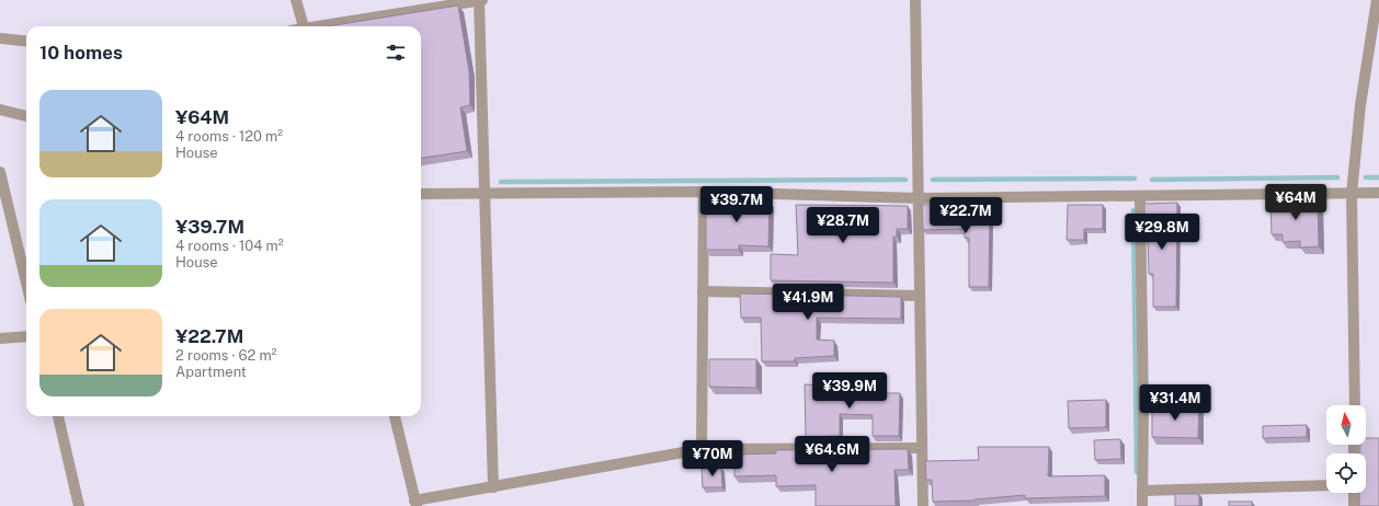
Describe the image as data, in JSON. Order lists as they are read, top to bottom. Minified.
{"north":"top","page":{"heading":"10 homes","list":[{"name":"¥64M","note":"4 rooms · 120 m² · House"},{"name":"¥39.7M","note":"4 rooms · 104 m² · House"},{"name":"¥22.7M","note":"2 rooms · 62 m² · Apartment"}],"price":["¥64M","¥39.7M","¥22.7M","¥28.7M","¥29.8M","¥41.9M","¥39.9M","¥31.4M","¥64.6M","¥70M"]}}
